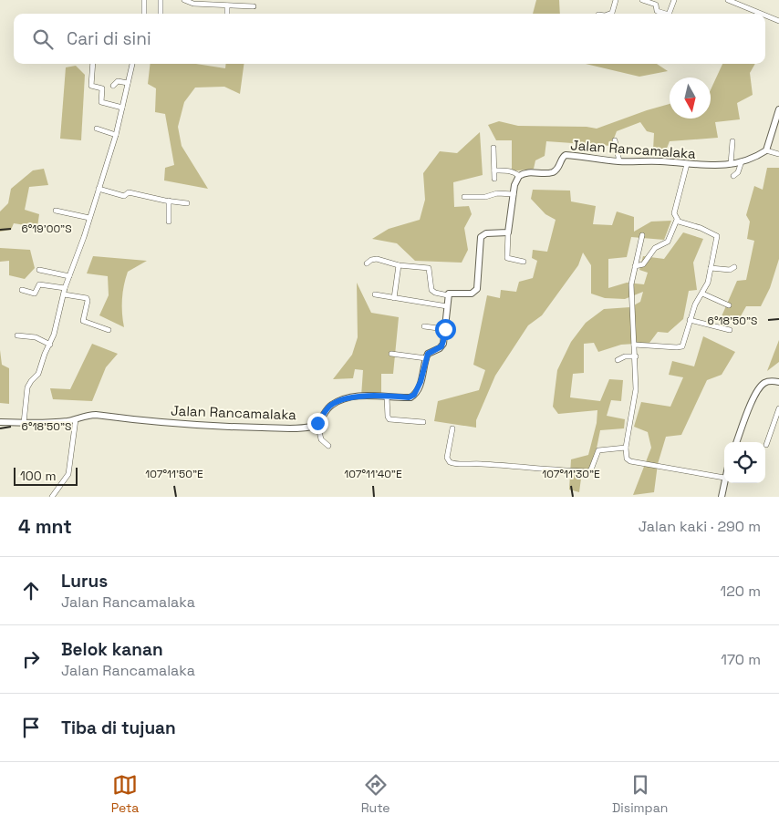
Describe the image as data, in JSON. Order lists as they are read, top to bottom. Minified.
{"streets":{"street":["Jalan Rancamalaka"]},"scale_bar":"100 m","north":"bottom","page":{"search":"Cari di sini","scale":"100 m","heading":["4 mnt","Jalan kaki · 290 m"],"list":[["Lurus","Jalan Rancamalaka","120 m"],["Belok kanan","Jalan Rancamalaka","170 m"],"Tiba di tujuan"],"nav":["Peta","Rute","Disimpan"]},"coordinates":["6°19'00\"S","6°18'50\"S","107°11'50\"E","107°11'40\"E","107°11'30\"E"]}
